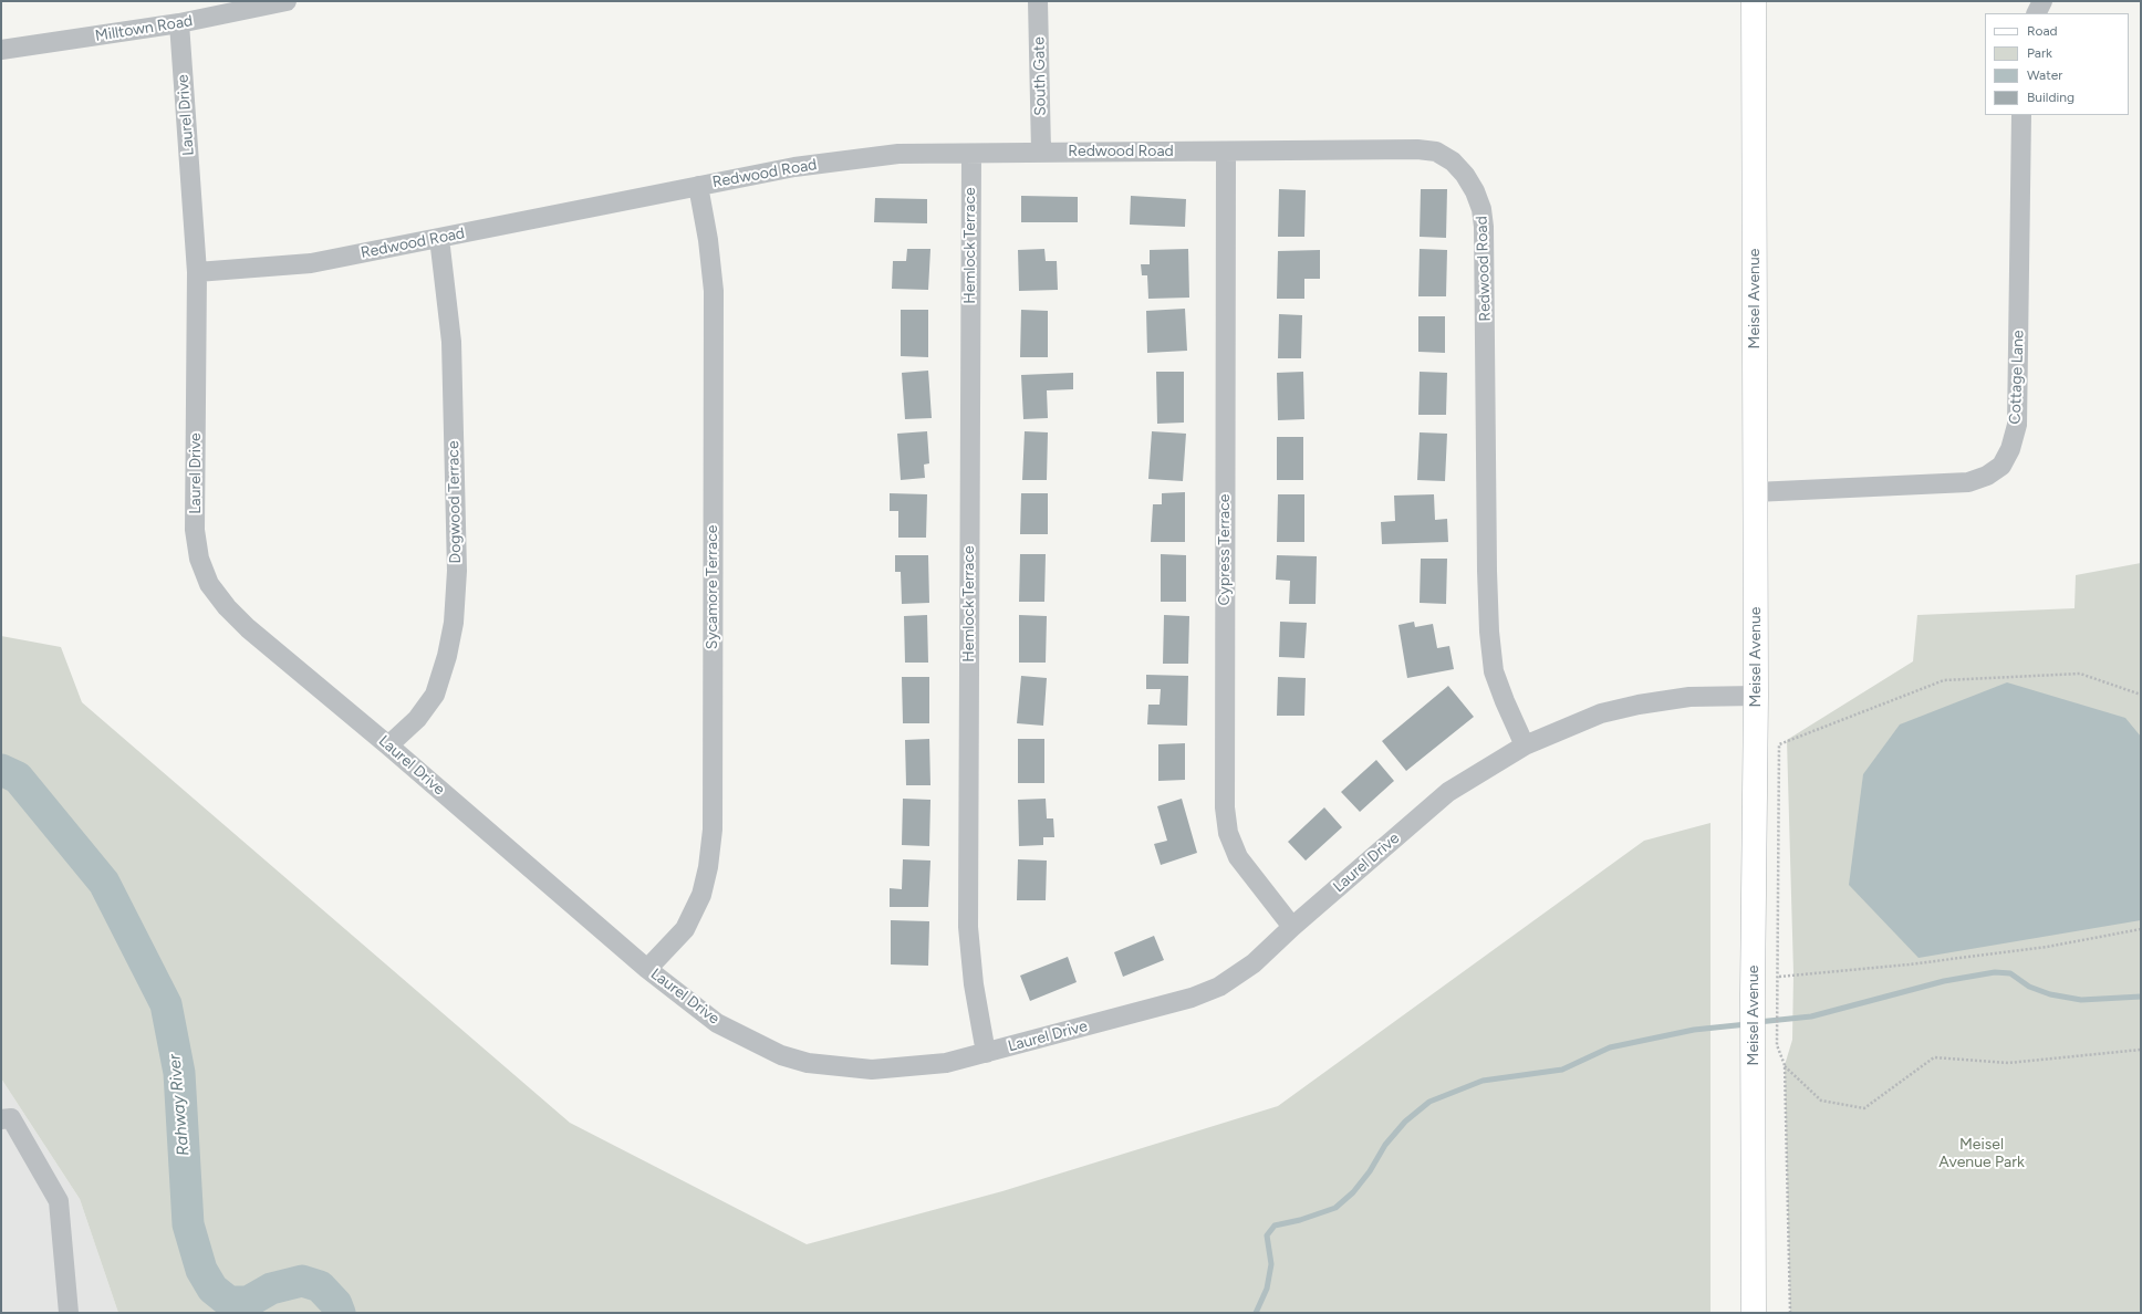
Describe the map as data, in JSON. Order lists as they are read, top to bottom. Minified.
{"streets":{"main road":["Meisel Avenue"],"street":["Milltown Road","South Gate","Laurel Drive","Redwood Road","Hemlock Terrace","Cottage Lane","Dogwood Terrace","Cypress Terrace","Sycamore Terrace"]},"crossings":[["Milltown Road","Laurel Drive"],["South Gate","Redwood Road"],["Laurel Drive","Redwood Road"],["Laurel Drive","Hemlock Terrace"],["Laurel Drive","Meisel Avenue"],["Laurel Drive","Dogwood Terrace"],["Laurel Drive","Cypress Terrace"],["Laurel Drive","Sycamore Terrace"],["Redwood Road","Hemlock Terrace"],["Redwood Road","Dogwood Terrace"],["Redwood Road","Cypress Terrace"],["Redwood Road","Sycamore Terrace"],["Meisel Avenue","Cottage Lane"]],"water":["Rahway River"],"parks":["Meisel Avenue Park"],"legend":["Road","Park","Water","Building"]}
